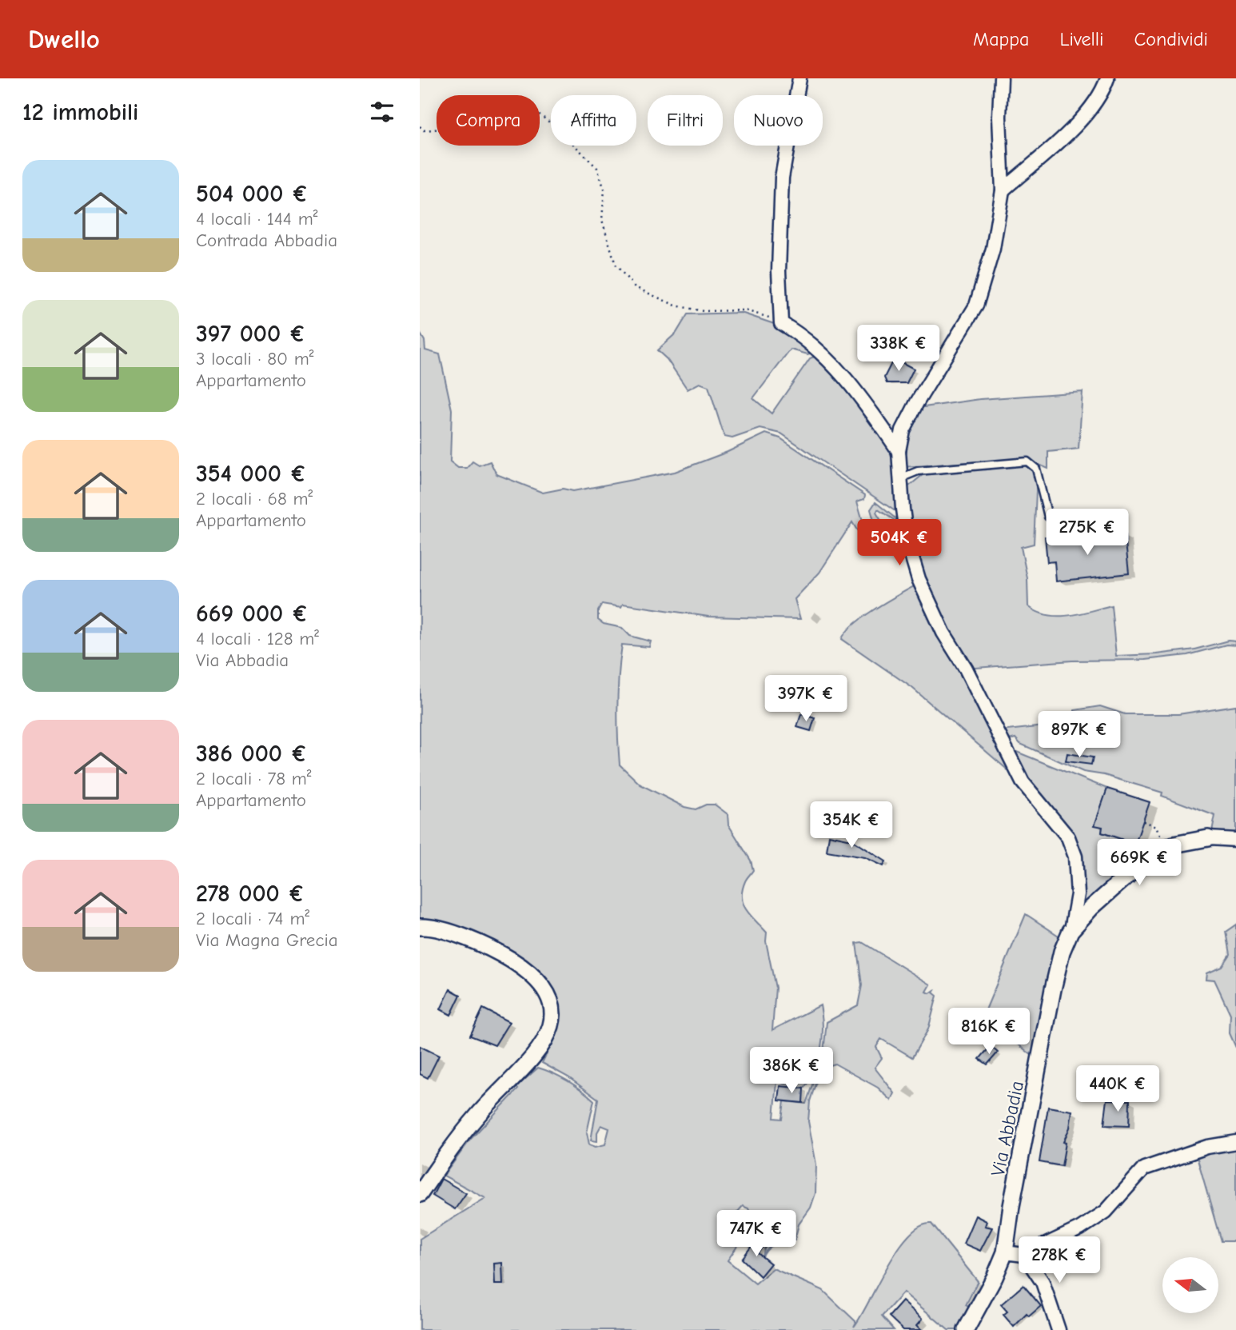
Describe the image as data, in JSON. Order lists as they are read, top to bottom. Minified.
{"streets":{"street":["Via Abbadia"]},"north":"left","page":{"header":"Dwello","nav":["Mappa","Livelli","Condividi"],"heading":"12 immobili","chip":["Compra","Affitta","Filtri","Nuovo"],"list":[{"name":"504 000 €","note":"4 locali · 144 m² · Contrada Abbadia"},{"name":"397 000 €","note":"3 locali · 80 m² · Appartamento"},{"name":"354 000 €","note":"2 locali · 68 m² · Appartamento"},{"name":"669 000 €","note":"4 locali · 128 m² · Via Abbadia"},{"name":"386 000 €","note":"2 locali · 78 m² · Appartamento"},{"name":"278 000 €","note":"2 locali · 74 m² · Via Magna Grecia"}],"price":["338K €","275K €","504K €","397K €","897K €","354K €","669K €","816K €","386K €","440K €","747K €","278K €"]}}
